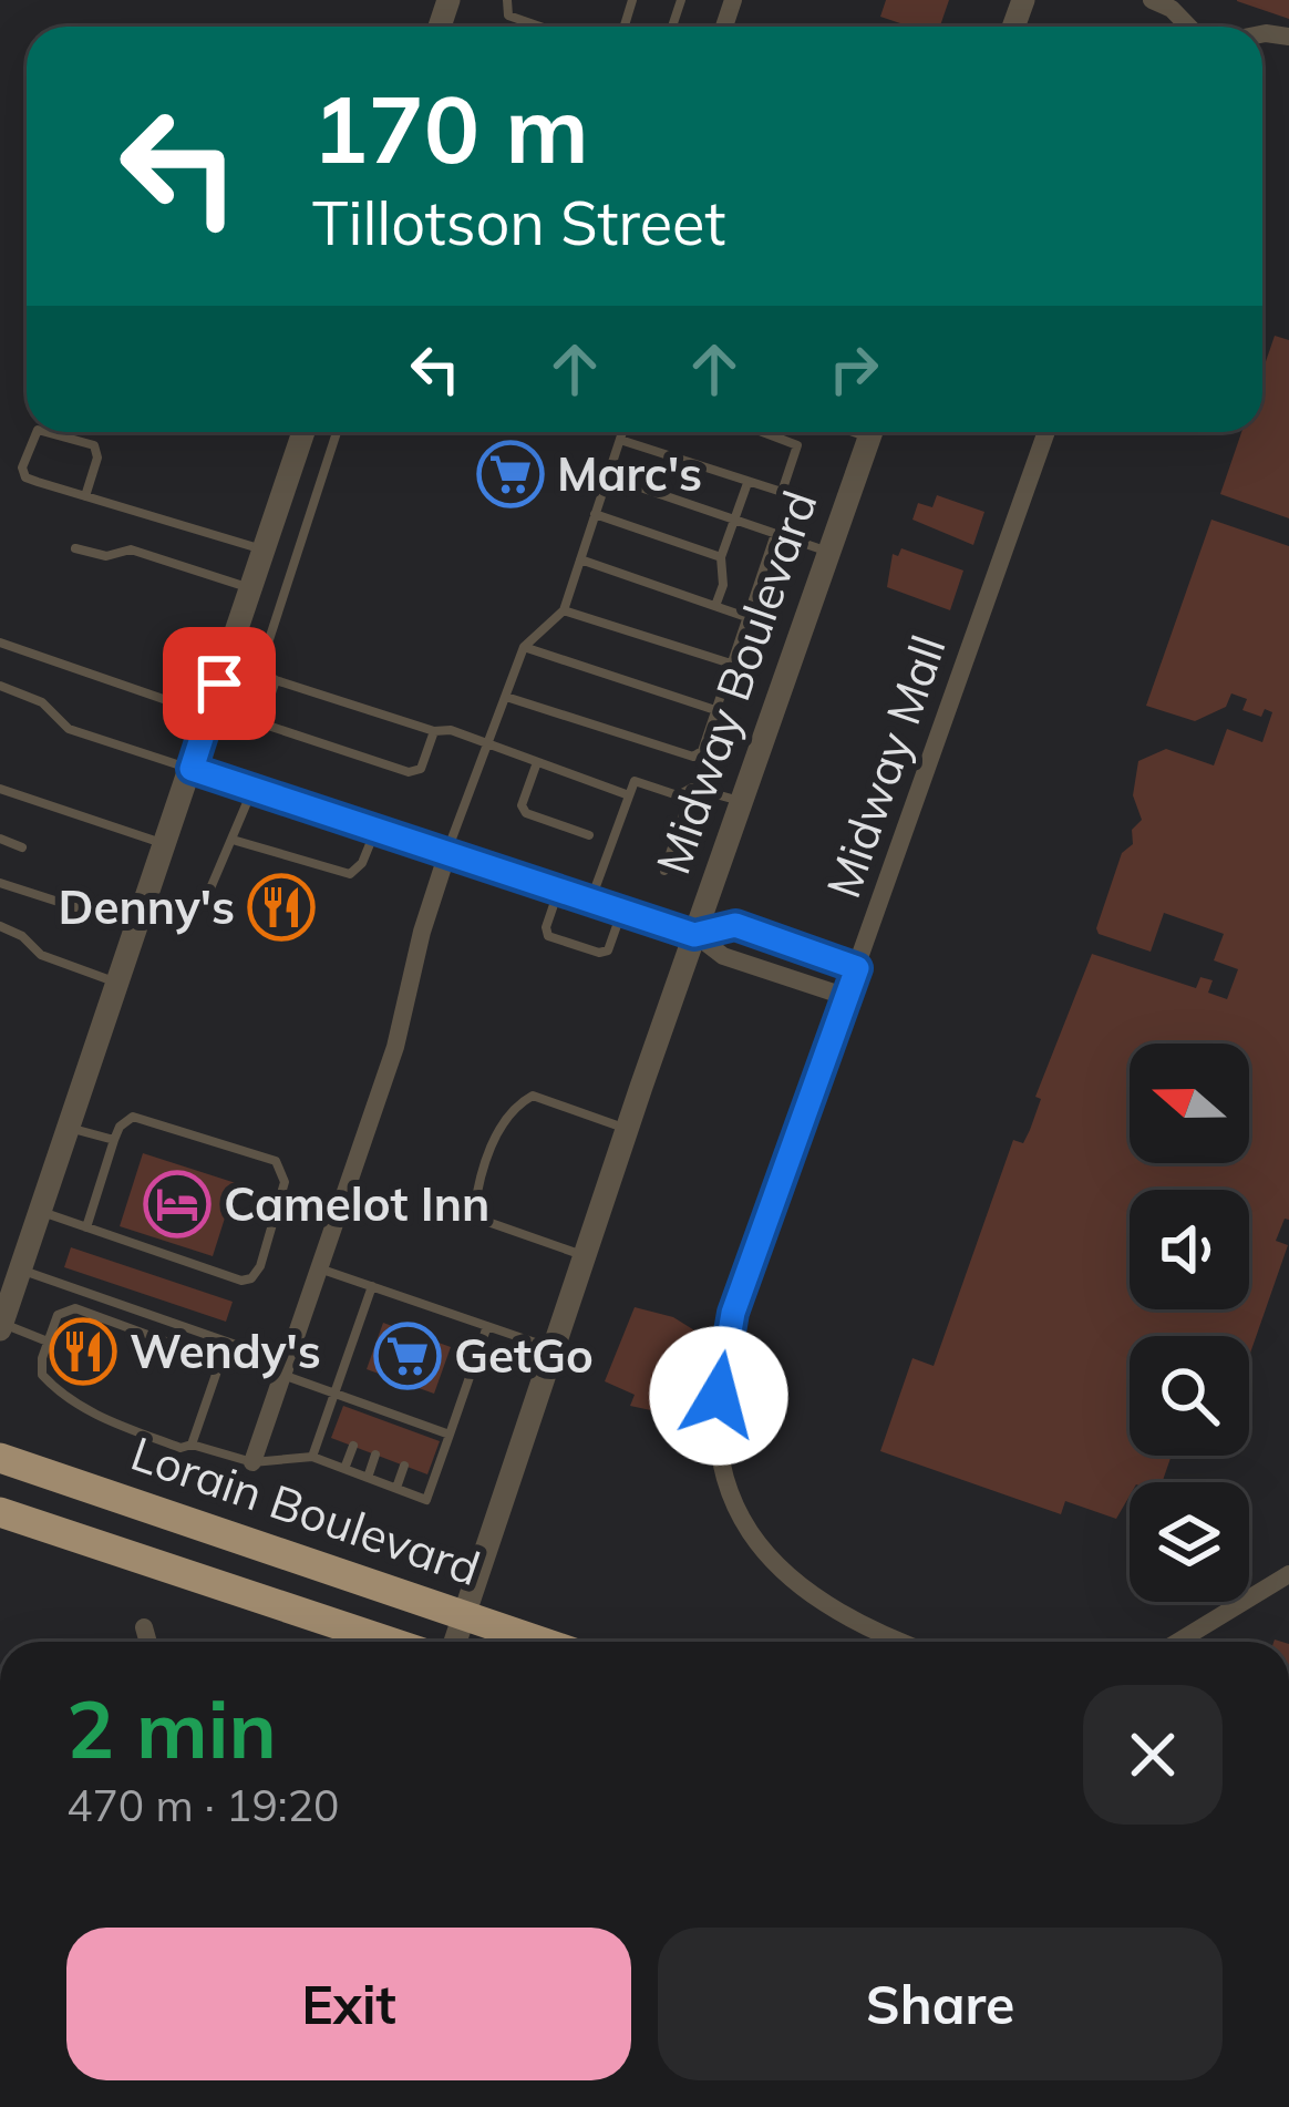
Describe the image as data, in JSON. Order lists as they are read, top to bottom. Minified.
{"streets":{"highway":["Lorain Boulevard"],"street":["Midway Boulevard","Midway Mall"]},"crossings":[["Midway Boulevard","Lorain Boulevard"]],"places":{"supermarket":["Marc's","GetGo"],"restaurant":["Denny's","Wendy's"],"hotel":["Camelot Inn"]},"north":"left","page":{"turn":["170 m","Tillotson Street"],"heading":["2 min","470 m · 19:20"],"buttons":["Exit","Share"]}}
